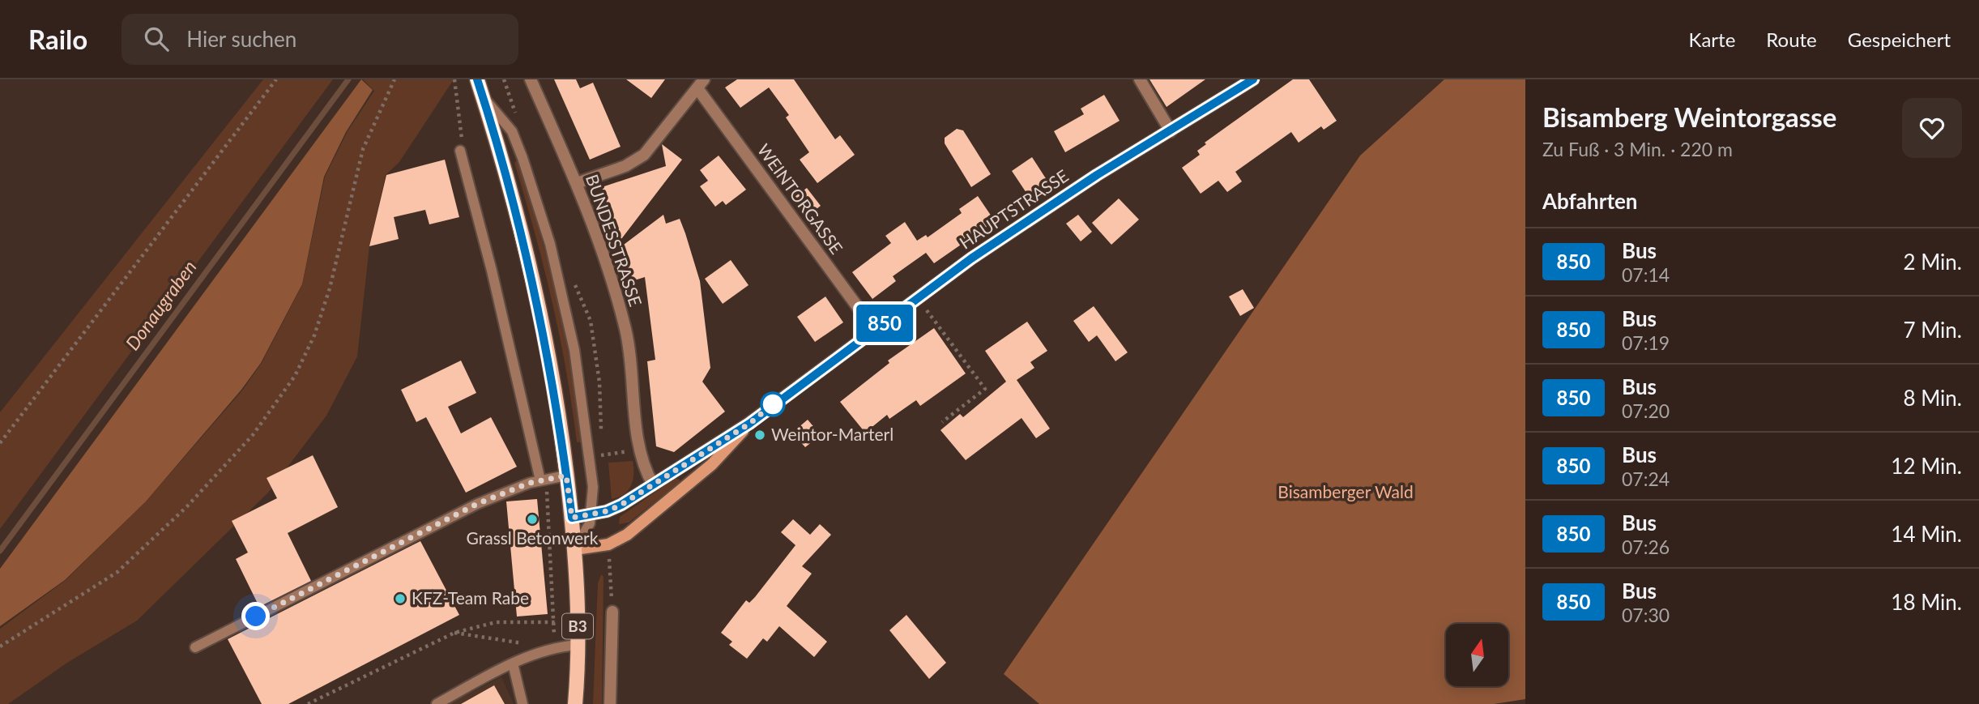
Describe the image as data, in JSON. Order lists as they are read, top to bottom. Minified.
{"streets":{"main road":["HAUPTSTRASSE","B3"],"street":["WEINTORGASSE","BUNDESSTRASSE"]},"crossings":[["WEINTORGASSE","HAUPTSTRASSE"],["HAUPTSTRASSE","BUNDESSTRASSE"],["HAUPTSTRASSE","B3"]],"water":["Donaugraben"],"parks":["Bisamberger Wald"],"places":["Weintor-Marterl","Grassl Betonwerk","KFZ-Team Rabe"],"lines":["bus line 850"],"north":"top","page":{"header":"Railo","search":"Hier suchen","nav":["Karte","Route","Gespeichert"],"on_map":"850","heading":[["Bisamberg Weintorgasse","Zu Fuß · 3 Min. · 220 m"],"Abfahrten"],"list":[{"mark":"850","name":"Bus","note":"07:14","value":"2 Min."},{"mark":"850","name":"Bus","note":"07:19","value":"7 Min."},{"mark":"850","name":"Bus","note":"07:20","value":"8 Min."},{"mark":"850","name":"Bus","note":"07:24","value":"12 Min."},{"mark":"850","name":"Bus","note":"07:26","value":"14 Min."},{"mark":"850","name":"Bus","note":"07:30","value":"18 Min."}]}}
